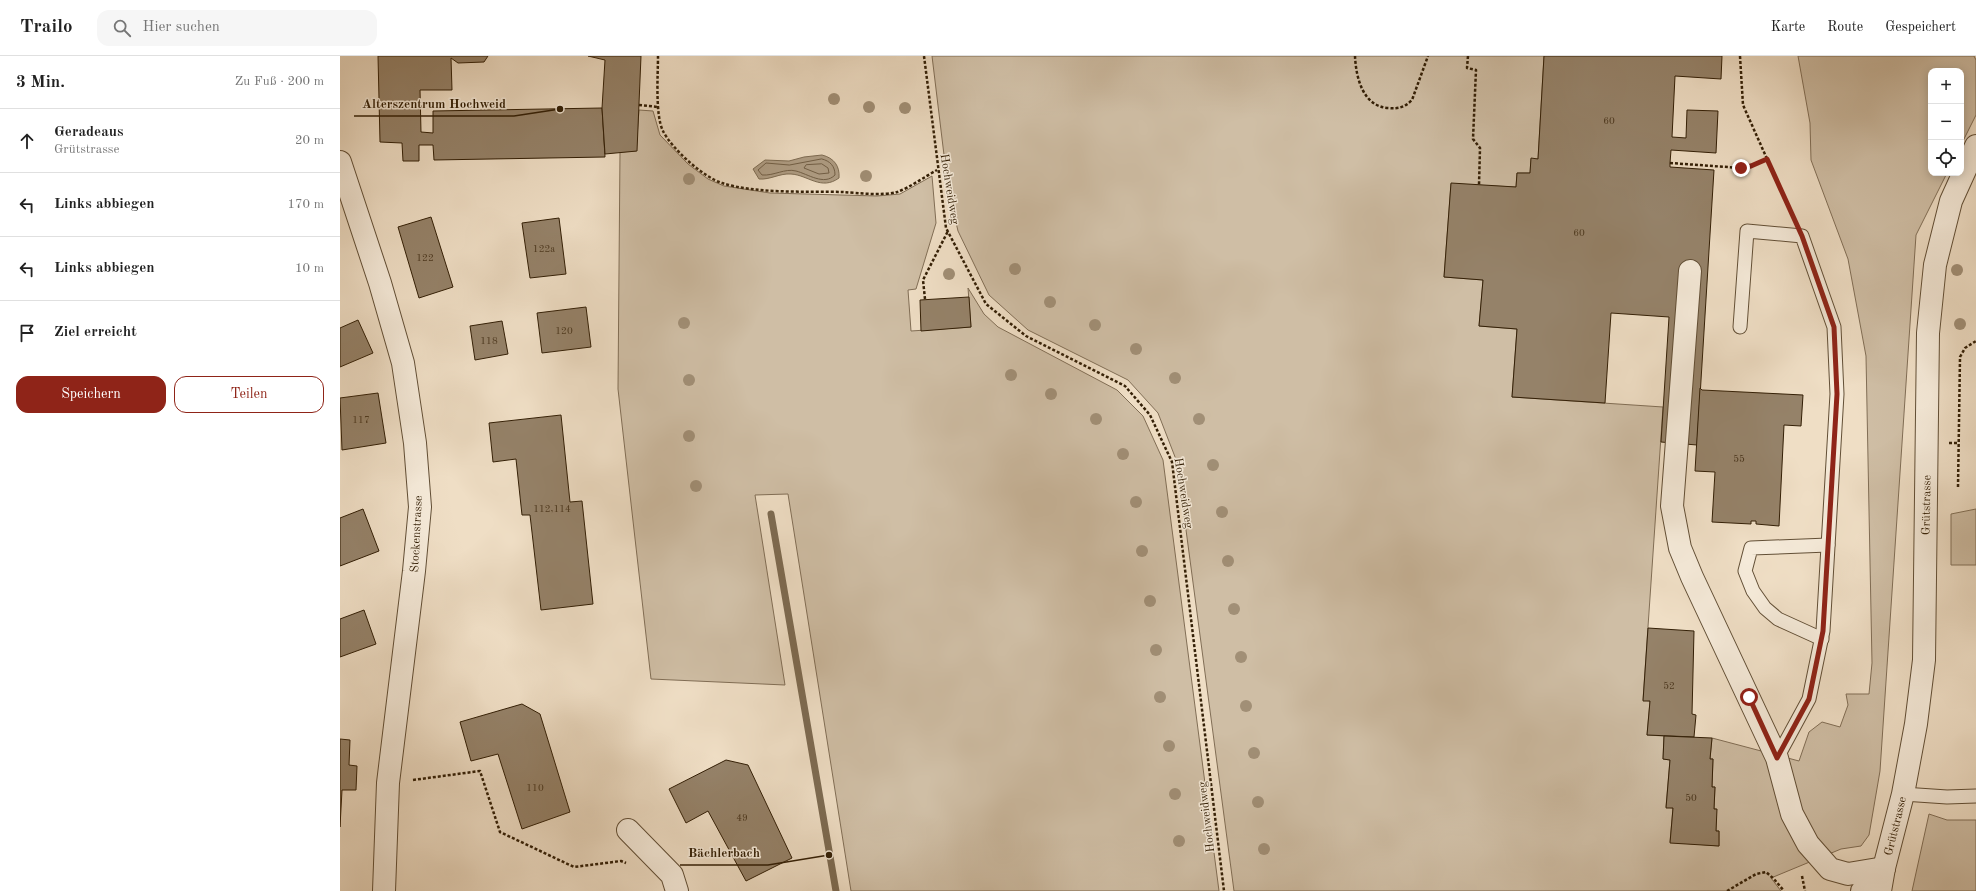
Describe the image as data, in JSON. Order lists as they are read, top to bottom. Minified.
{"streets":{"street":["Grütstrasse","Stockenstrasse"],"path":["Hochweidweg"]},"places":["Alterszentrum Hochweid","Bächlerbach"],"house_numbers":["60","60","122a","122","120","118","117","55","112,114","52","110","50","49"],"page":{"header":"Trailo","search":"Hier suchen","nav":["Karte","Route","Gespeichert"],"heading":["3 Min.","Zu Fuß · 200 m"],"map_buttons":["+","−"],"list":[["Geradeaus","Grütstrasse","20 m"],["Links abbiegen","170 m"],["Links abbiegen","10 m"],"Ziel erreicht"],"buttons":["Speichern","Teilen"]}}
